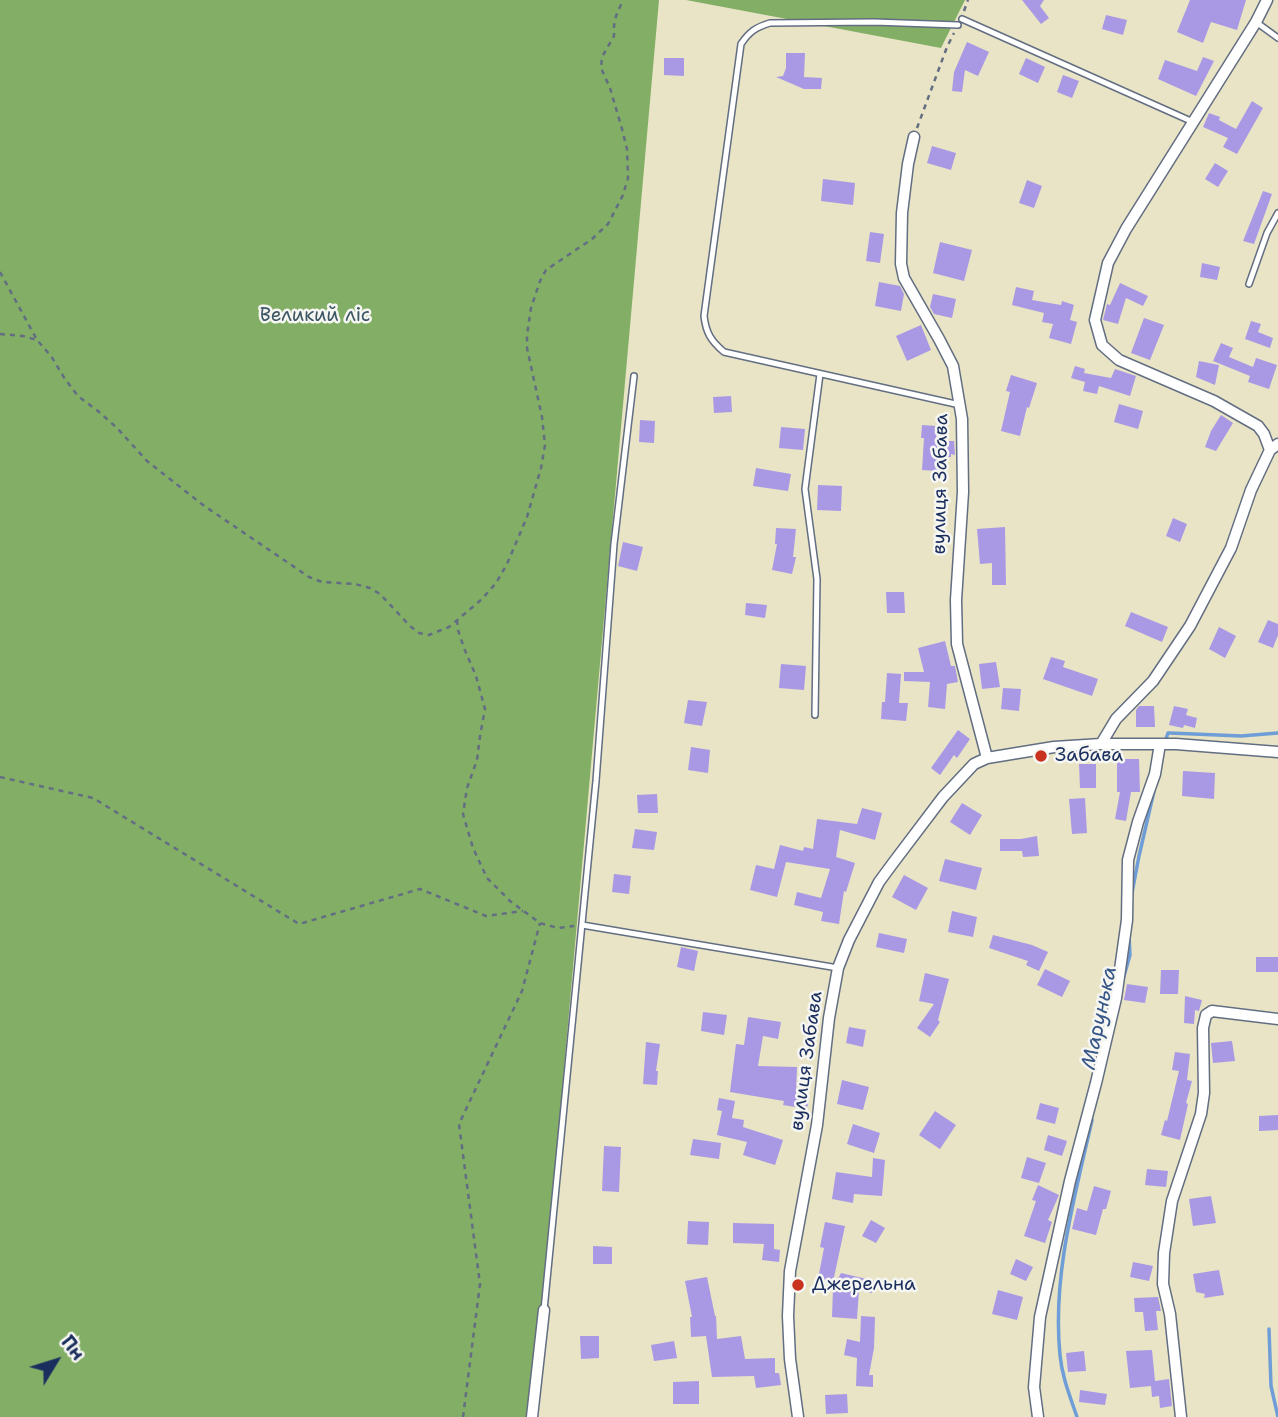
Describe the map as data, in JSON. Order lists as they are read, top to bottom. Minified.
{"streets":{"street":["вулиця Забава"]},"water":["Марунька"],"parks":["Великий ліс"],"places":["Забава","Джерельна"],"north":"top right"}
